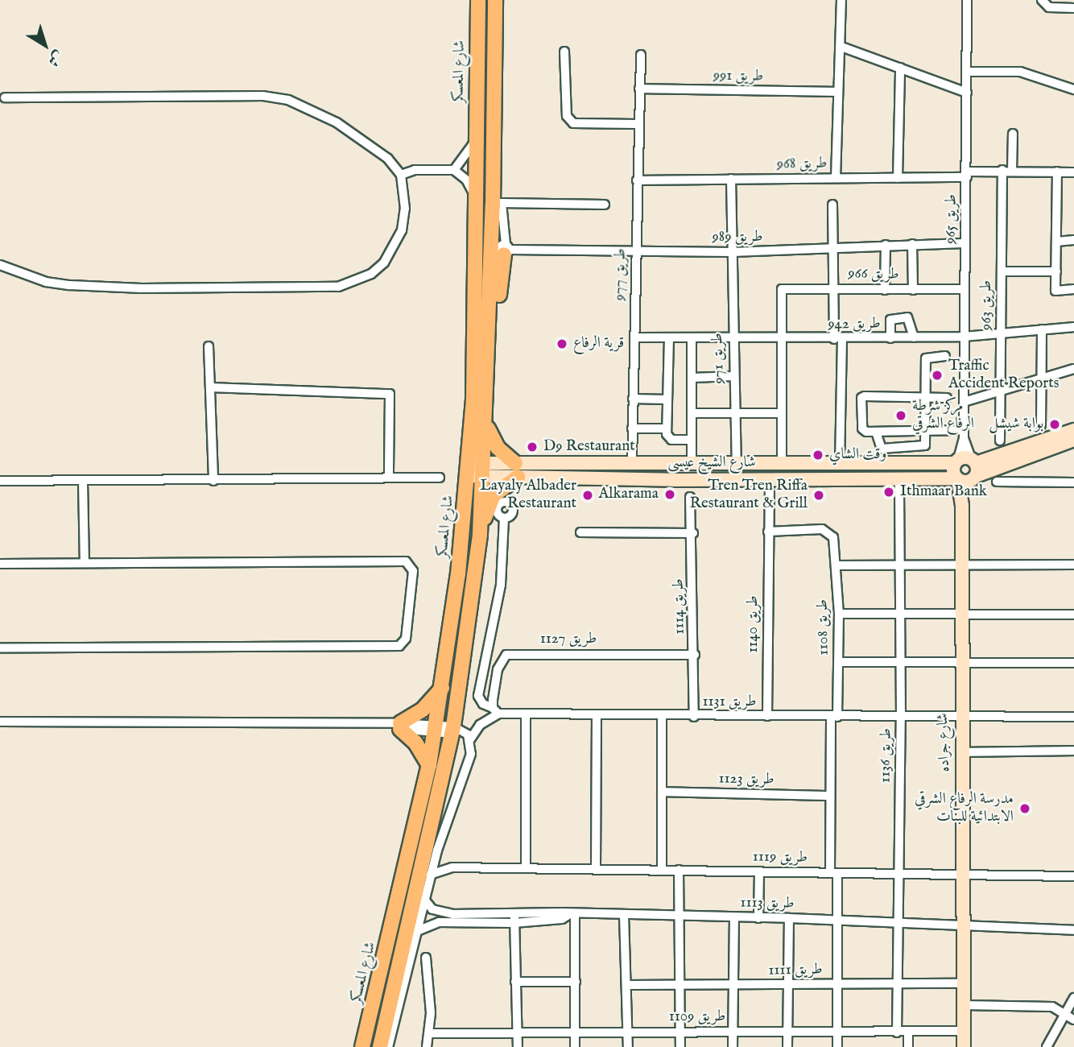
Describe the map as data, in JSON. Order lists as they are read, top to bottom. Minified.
{"streets":{"main road":["شارع المعسكر"],"street":["طريق 991","طريق 968","طريق 965","طريق 989","طريق 977","طريق 966","طريق 963","طريق 942","طريق 971","شارع الشيخ عيسى","طريق 1114","طريق 1140","طريق 1108","طريق 1127","طريق 1131","شارع جراده","طريق 1136","طريق 1123","طريق 1119","طريق 1113","طريق 1111","طريق 1109"]},"crossings":[["شارع المعسكر","شارع الشيخ عيسى"],["طريق 991","طريق 977"],["طريق 968","طريق 965"],["طريق 968","طريق 977"],["طريق 968","طريق 963"],["طريق 968","طريق 971"],["طريق 965","طريق 989"],["طريق 965","طريق 966"],["طريق 965","طريق 942"],["طريق 965","شارع الشيخ عيسى"],["طريق 965","شارع جراده"],["طريق 989","طريق 977"],["طريق 989","طريق 971"],["طريق 977","طريق 942"],["طريق 977","شارع الشيخ عيسى"],["طريق 966","طريق 942"],["طريق 963","طريق 942"],["طريق 942","طريق 971"],["طريق 971","شارع الشيخ عيسى"],["شارع الشيخ عيسى","طريق 1140"],["شارع الشيخ عيسى","شارع جراده"],["شارع الشيخ عيسى","طريق 1136"],["طريق 1114","طريق 1127"],["طريق 1114","طريق 1131"],["طريق 1140","طريق 1108"],["طريق 1140","طريق 1131"],["طريق 1108","طريق 1131"],["طريق 1131","شارع جراده"],["طريق 1131","طريق 1136"],["شارع جراده","طريق 1119"],["شارع جراده","طريق 1113"],["شارع جراده","طريق 1111"],["شارع جراده","طريق 1109"],["طريق 1136","طريق 1119"],["طريق 1136","طريق 1113"],["طريق 1136","طريق 1111"],["طريق 1136","طريق 1109"]],"places":["قرية الرفاع","Traffic Accident Reports","مركز شرطة الرفاع الشرقي","بوابة شيشل","D9 Restaurant","وقت الشاي","Ithmaar Bank","Alkarama","Layaly Albader Restaurant","Tren Tren Riffa Restaurant & Grill","مدرسة الرفاع الشرقي الابتدائية للبنات"],"north":"bottom right"}
